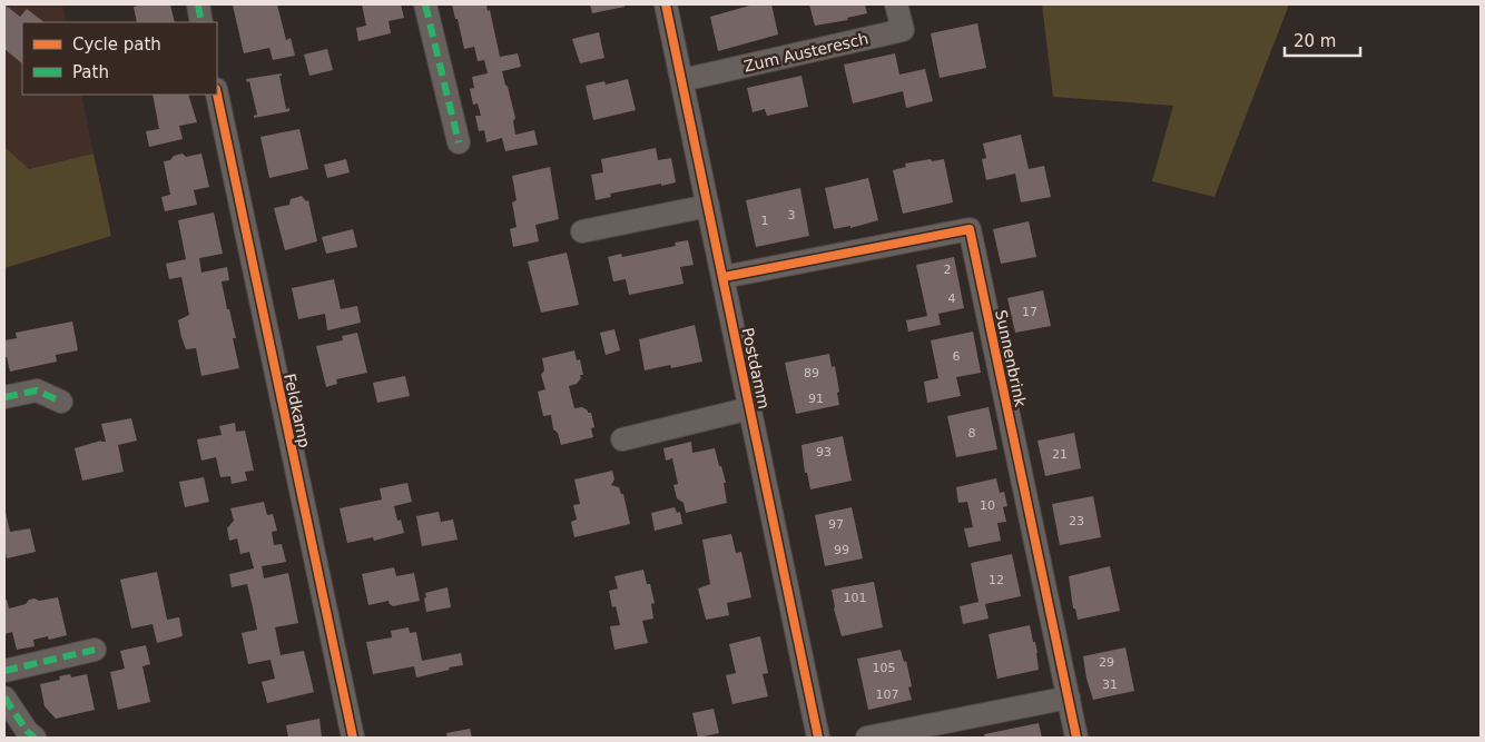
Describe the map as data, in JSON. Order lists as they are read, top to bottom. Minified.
{"streets":{"street":["Zum Austeresch","Sunnenbrink","Postdamm","Feldkamp"]},"crossings":[["Zum Austeresch","Postdamm"],["Sunnenbrink","Postdamm"]],"house_numbers":["3","1","2","4","17","6","89","91","8","93","21","10","23","97","99","12","101","29","105","31","107"],"legend":["Cycle path","Path"],"scale_bar":"20 m"}
